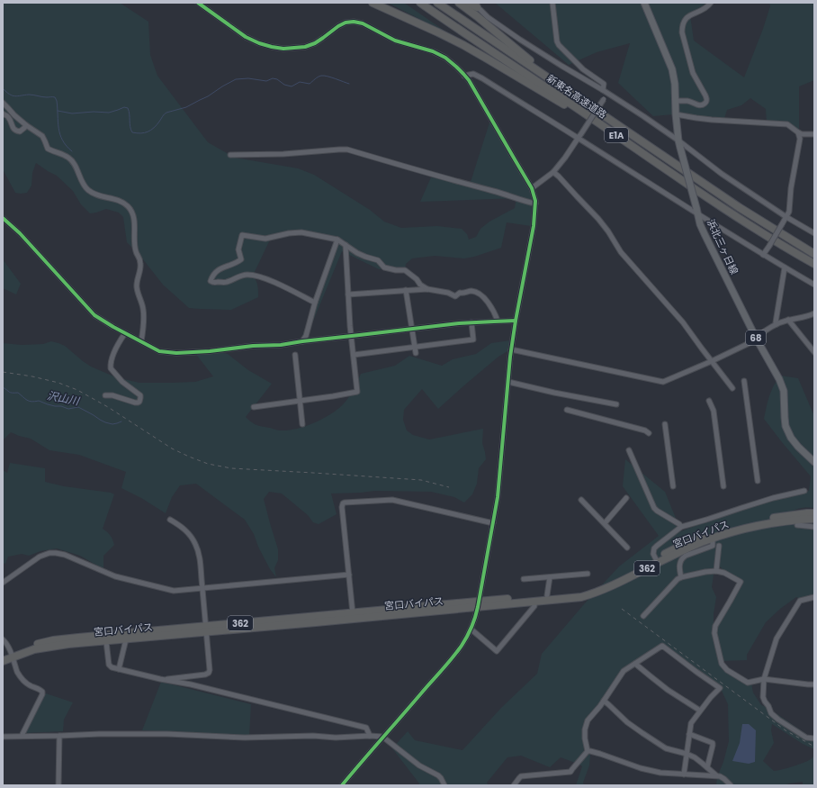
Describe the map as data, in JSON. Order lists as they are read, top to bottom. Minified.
{"streets":{"highway":["新東名高速道路","E1A","宮口バイパス","362"],"main road":["浜北三ヶ日線","68"]},"water":["沢山川"]}
